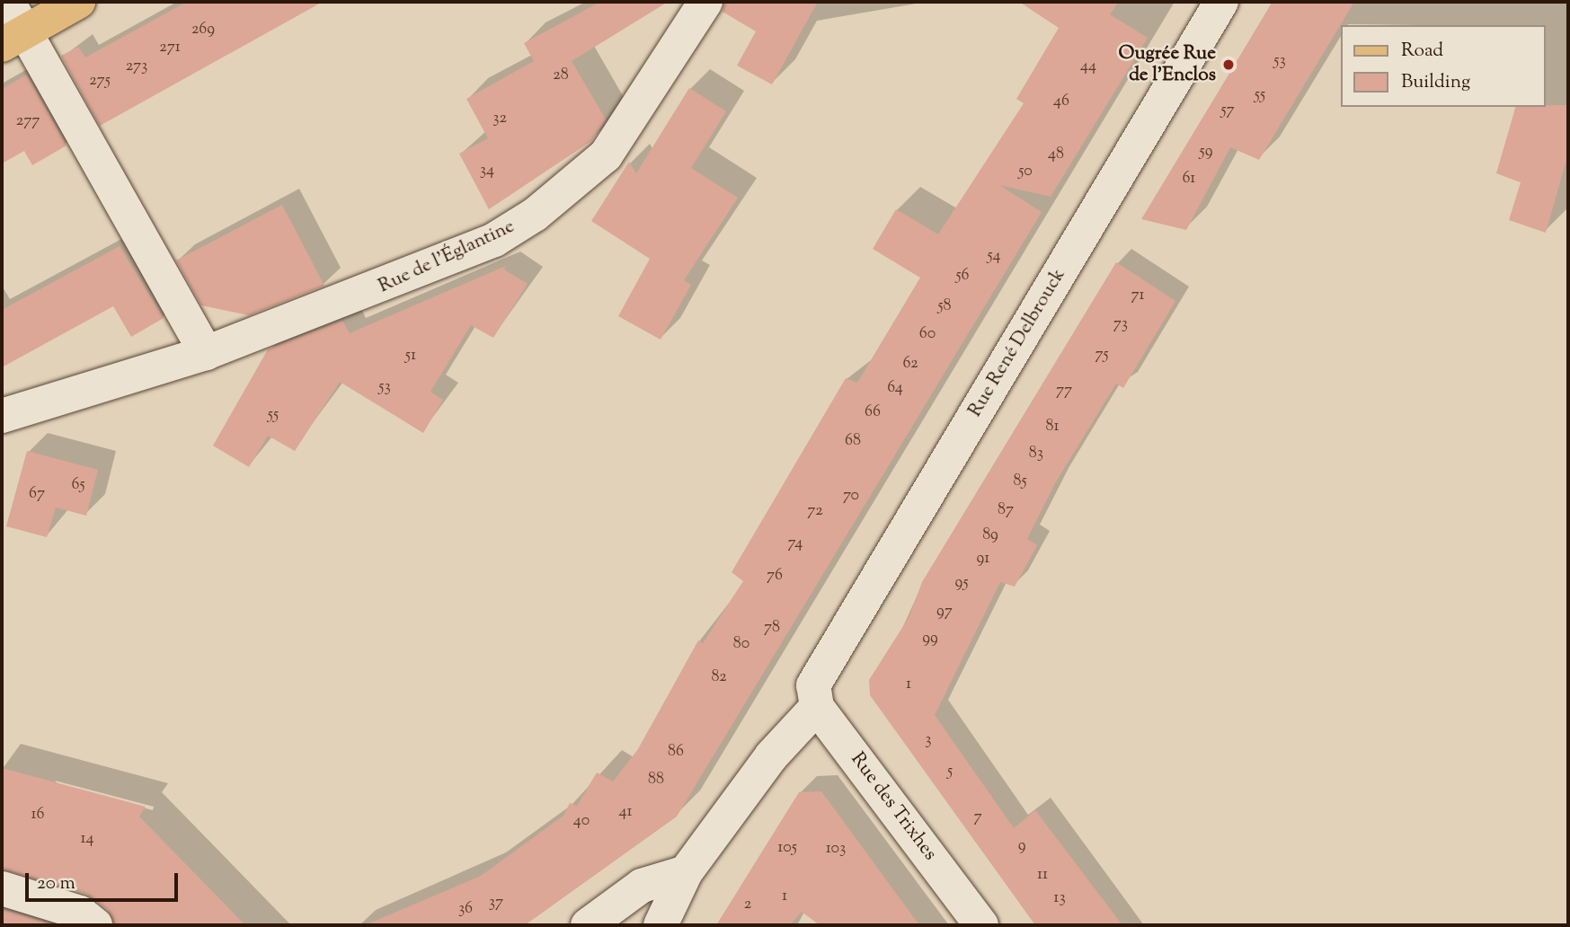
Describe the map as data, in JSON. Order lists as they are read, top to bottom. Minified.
{"streets":{"street":["Rue de l'Églantine","Rue René Delbrouck","Rue des Trixhes"]},"crossings":[["Rue René Delbrouck","Rue des Trixhes"]],"places":["Ougrée Rue de l'Enclos"],"house_numbers":["269","271","53","273","44","28","275","55","46","57","32","277","59","48","34","50","61","54","56","71","58","73","60","75","51","62","53","64","77","66","55","81","68","83","85","65","67","70","87","72","89","74","91","76","95","97","78","99","80","82","1","3","86","5","88","41","16","7","40","14","9","105","103","11","1","13","37","2","36"],"legend":["Road","Building"],"scale_bar":"20 m"}
